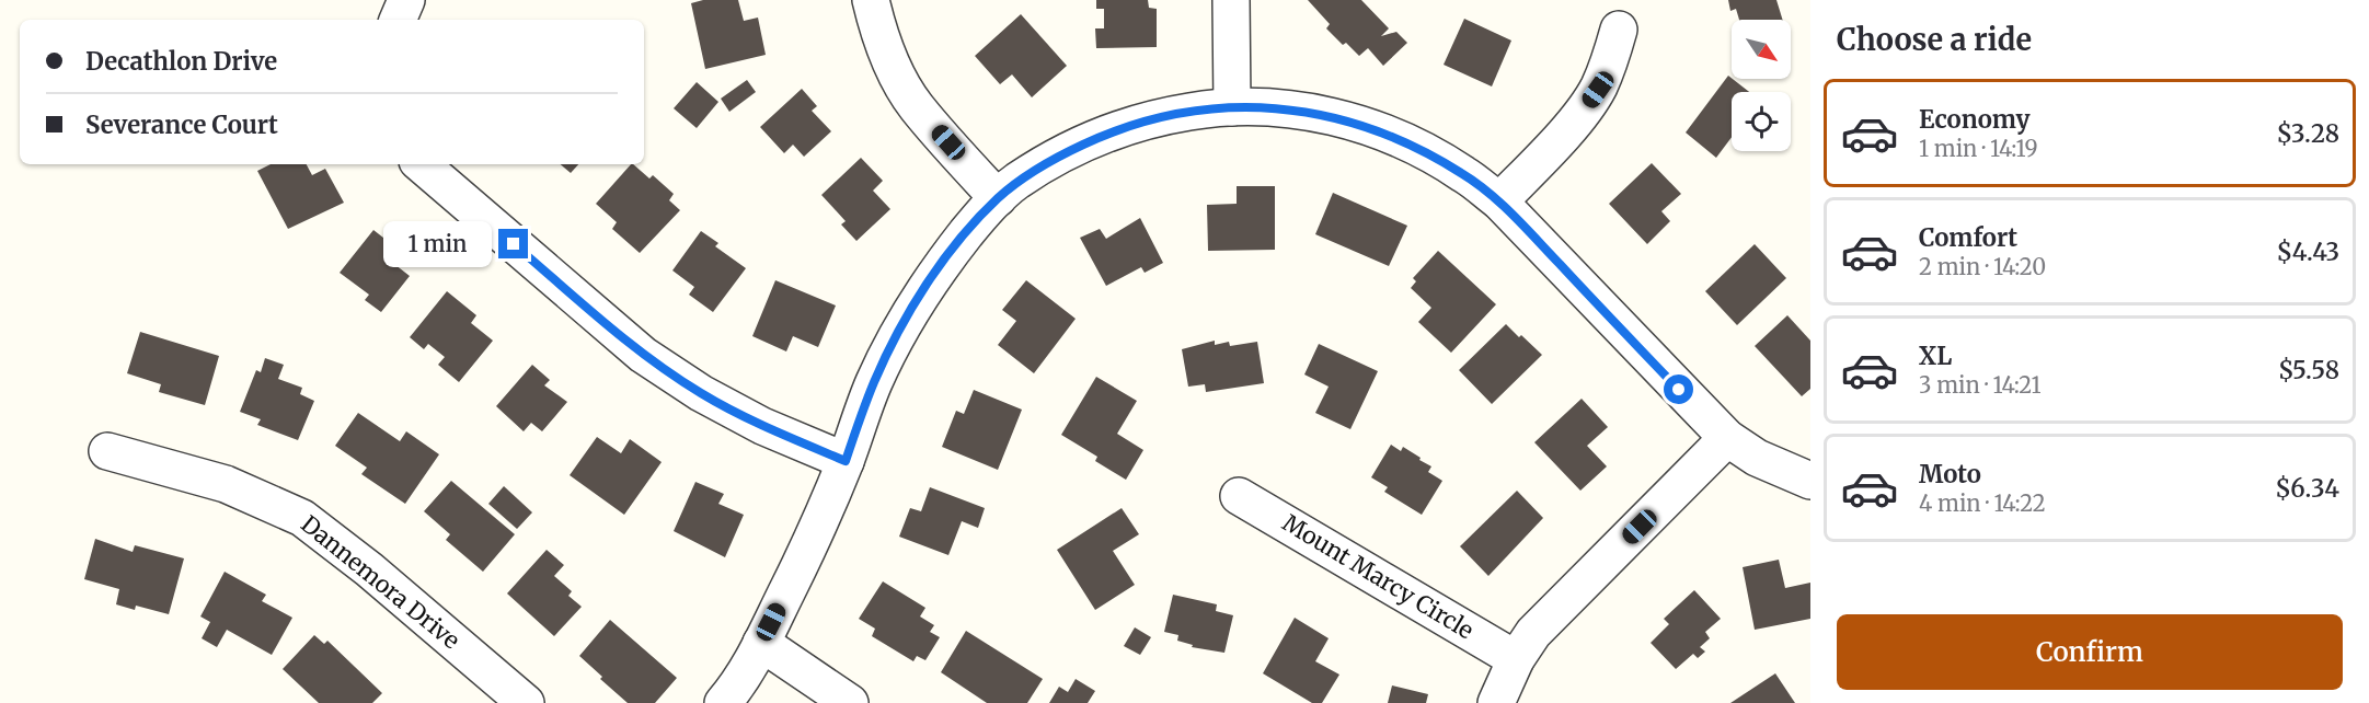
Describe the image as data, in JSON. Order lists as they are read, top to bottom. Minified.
{"streets":{"street":["Mount Marcy Circle","Dannemora Drive"]},"north":"bottom right","page":{"heading":"Choose a ride","banner":["Decathlon Drive","Severance Court"],"list":[{"name":"Economy","note":"1 min · 14:19","value":"$3.28"},{"name":"Comfort","note":"2 min · 14:20","value":"$4.43"},{"name":"XL","note":"3 min · 14:21","value":"$5.58"},{"name":"Moto","note":"4 min · 14:22","value":"$6.34"}],"bubble":"1 min","buttons":"Confirm"}}
